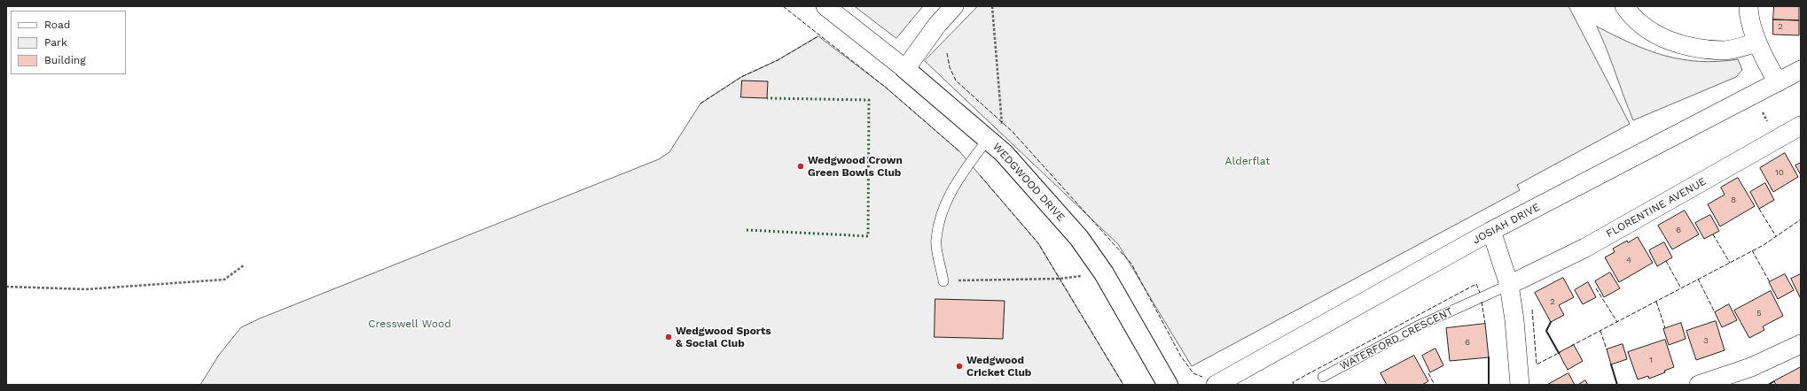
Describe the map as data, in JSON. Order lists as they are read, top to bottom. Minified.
{"streets":{"street":["WEDGWOOD DRIVE","FLORENTINE AVENUE","JOSIAH DRIVE"],"lane":["WATERFORD CRESCENT"]},"crossings":[["FLORENTINE AVENUE","WATERFORD CRESCENT"]],"parks":["Alderflat","Cresswell Wood"],"places":["Wedgwood Crown Green Bowls Club","Wedgwood Sports & Social Club","Wedgwood Cricket Club"],"house_numbers":["2","10","8","6","4","2","5","3","6","1"],"legend":["Road","Park","Building"]}
